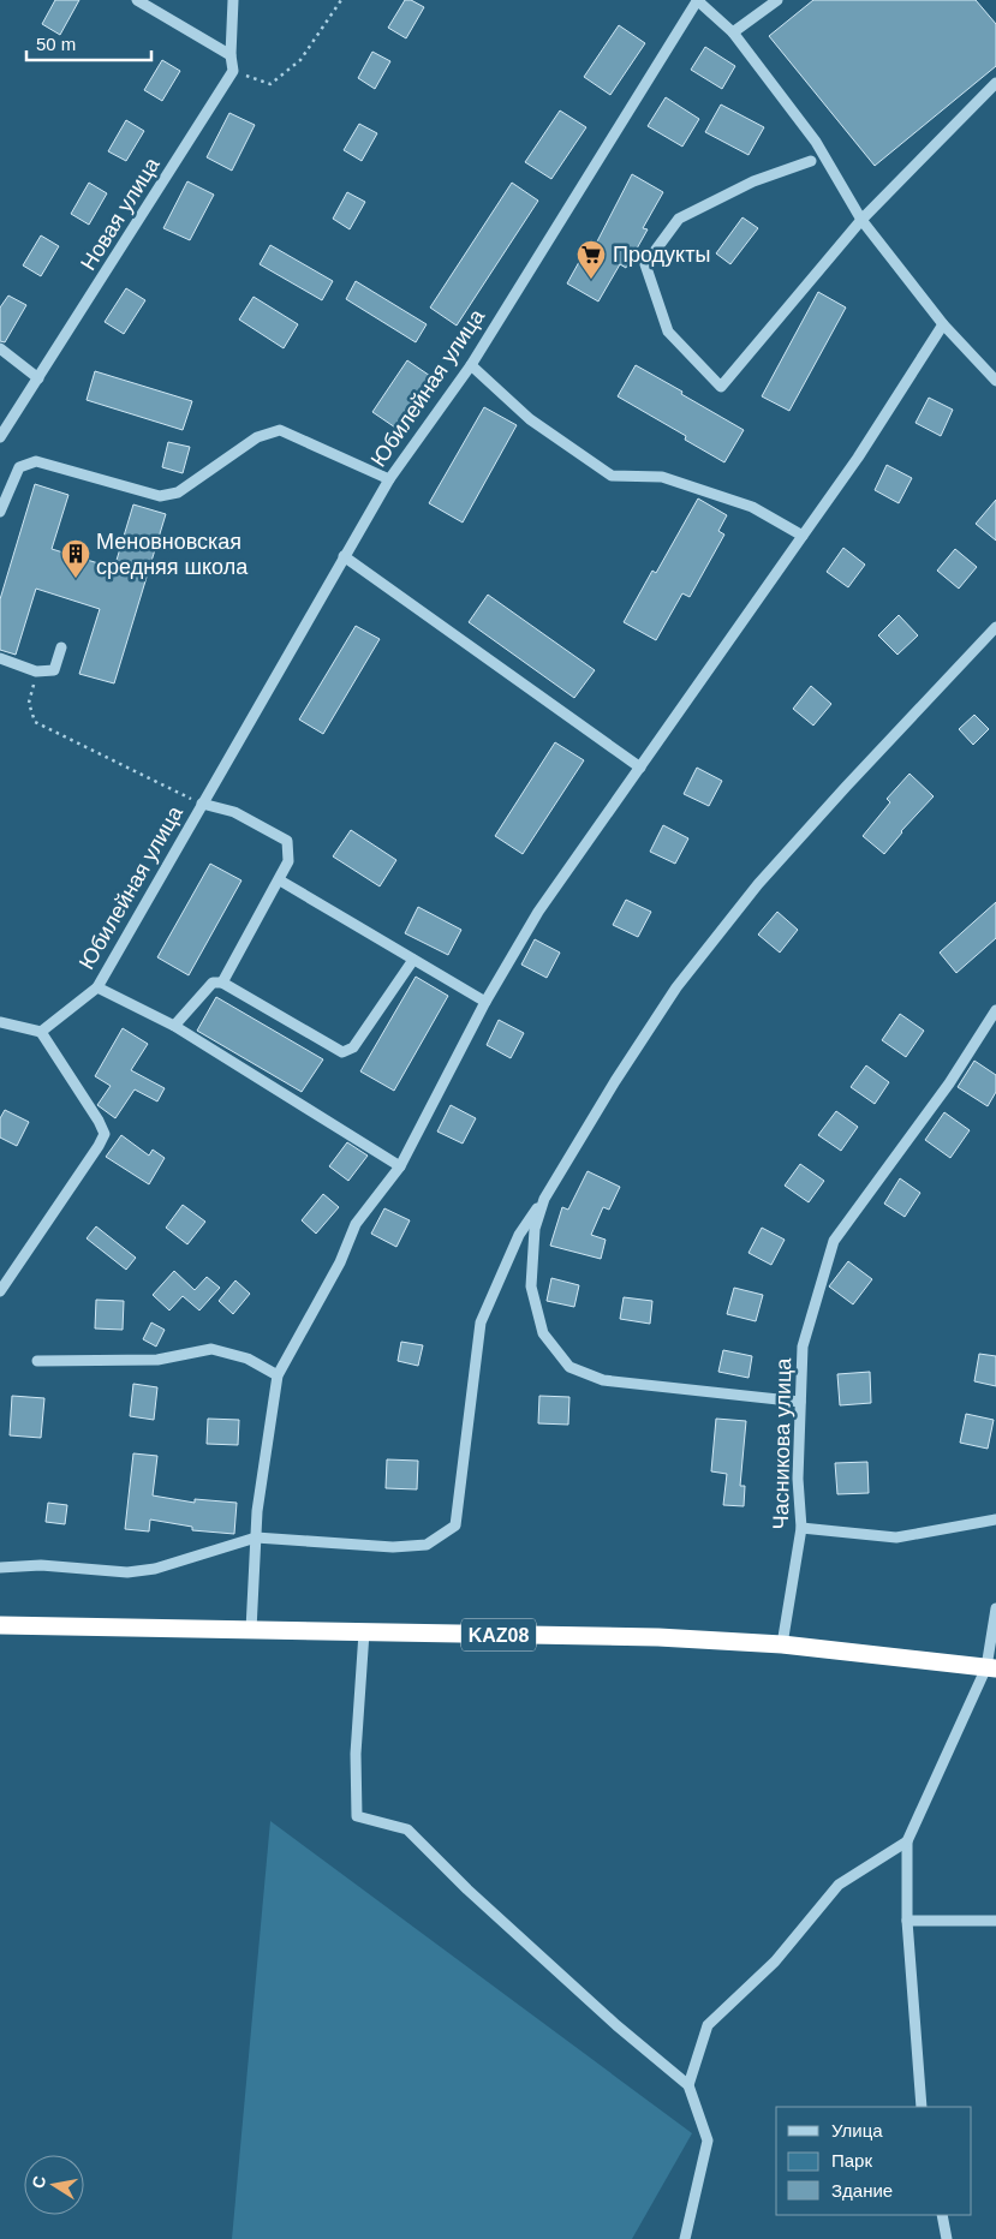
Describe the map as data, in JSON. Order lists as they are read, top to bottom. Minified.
{"streets":{"highway":["KAZ08"],"street":["Новая улица","Юбилейная улица","Часникова улица"]},"crossings":[["Часникова улица","KAZ08"]],"places":{"supermarket":["Продукты"],"building":["Меновновская средняя школа"]},"legend":["Улица","Парк","Здание"],"scale_bar":"50 m","north":"left"}
